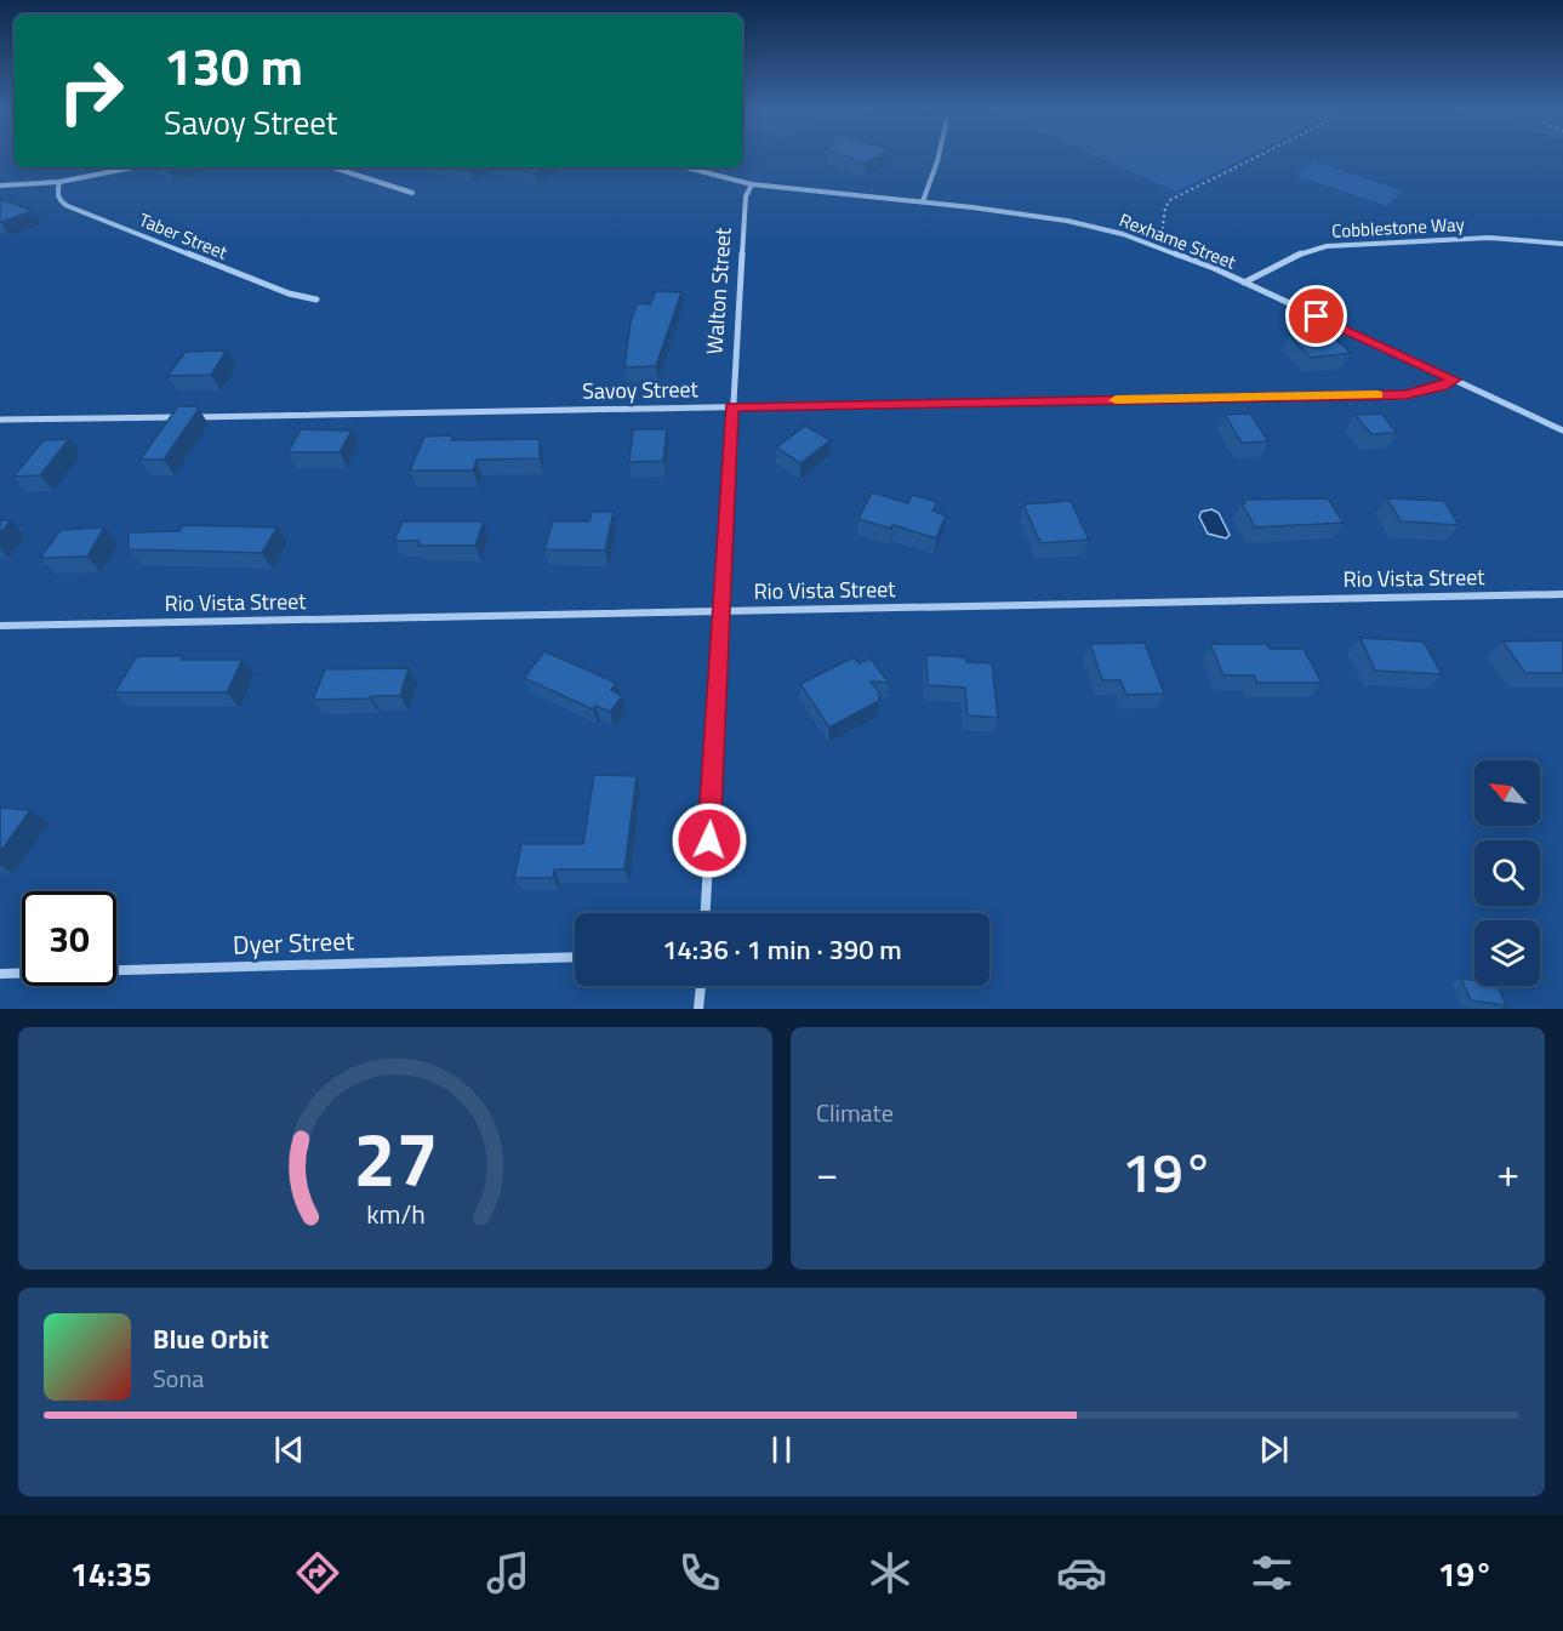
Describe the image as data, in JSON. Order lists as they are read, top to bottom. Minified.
{"streets":{"street":["Cobblestone Way","Taber Street","Rexhame Street","Walton Street","Savoy Street","Rio Vista Street","Dyer Street"]},"crossings":[["Cobblestone Way","Rexhame Street"],["Rexhame Street","Walton Street"],["Rexhame Street","Savoy Street"],["Walton Street","Savoy Street"],["Walton Street","Rio Vista Street"]],"north":"top left","page":{"turn":["130 m","Savoy Street"],"limit":"30","trip":"14:36 · 1 min · 390 m","tile":"Climate","heat":["−","19°","+"],"song":["Blue Orbit","Sona"],"tabs":["14:35","19°"],"gauge":["27","km/h"]}}
